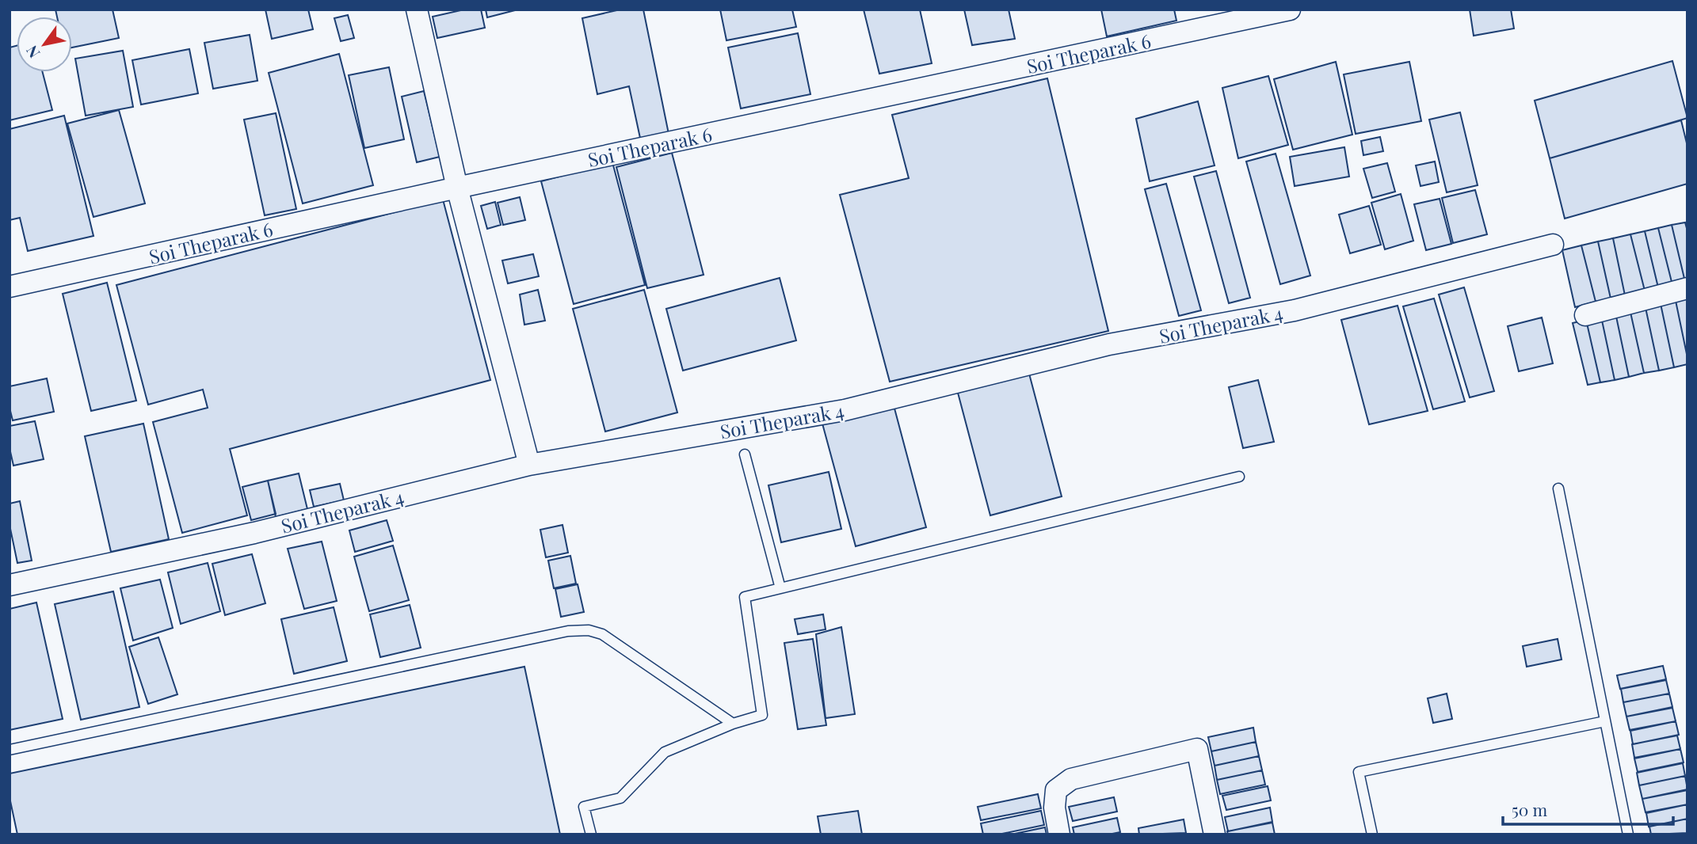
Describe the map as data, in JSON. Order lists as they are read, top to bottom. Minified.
{"streets":{"street":["Soi Theparak 6","Soi Theparak 4"]},"scale_bar":"50 m","north":"bottom left"}
